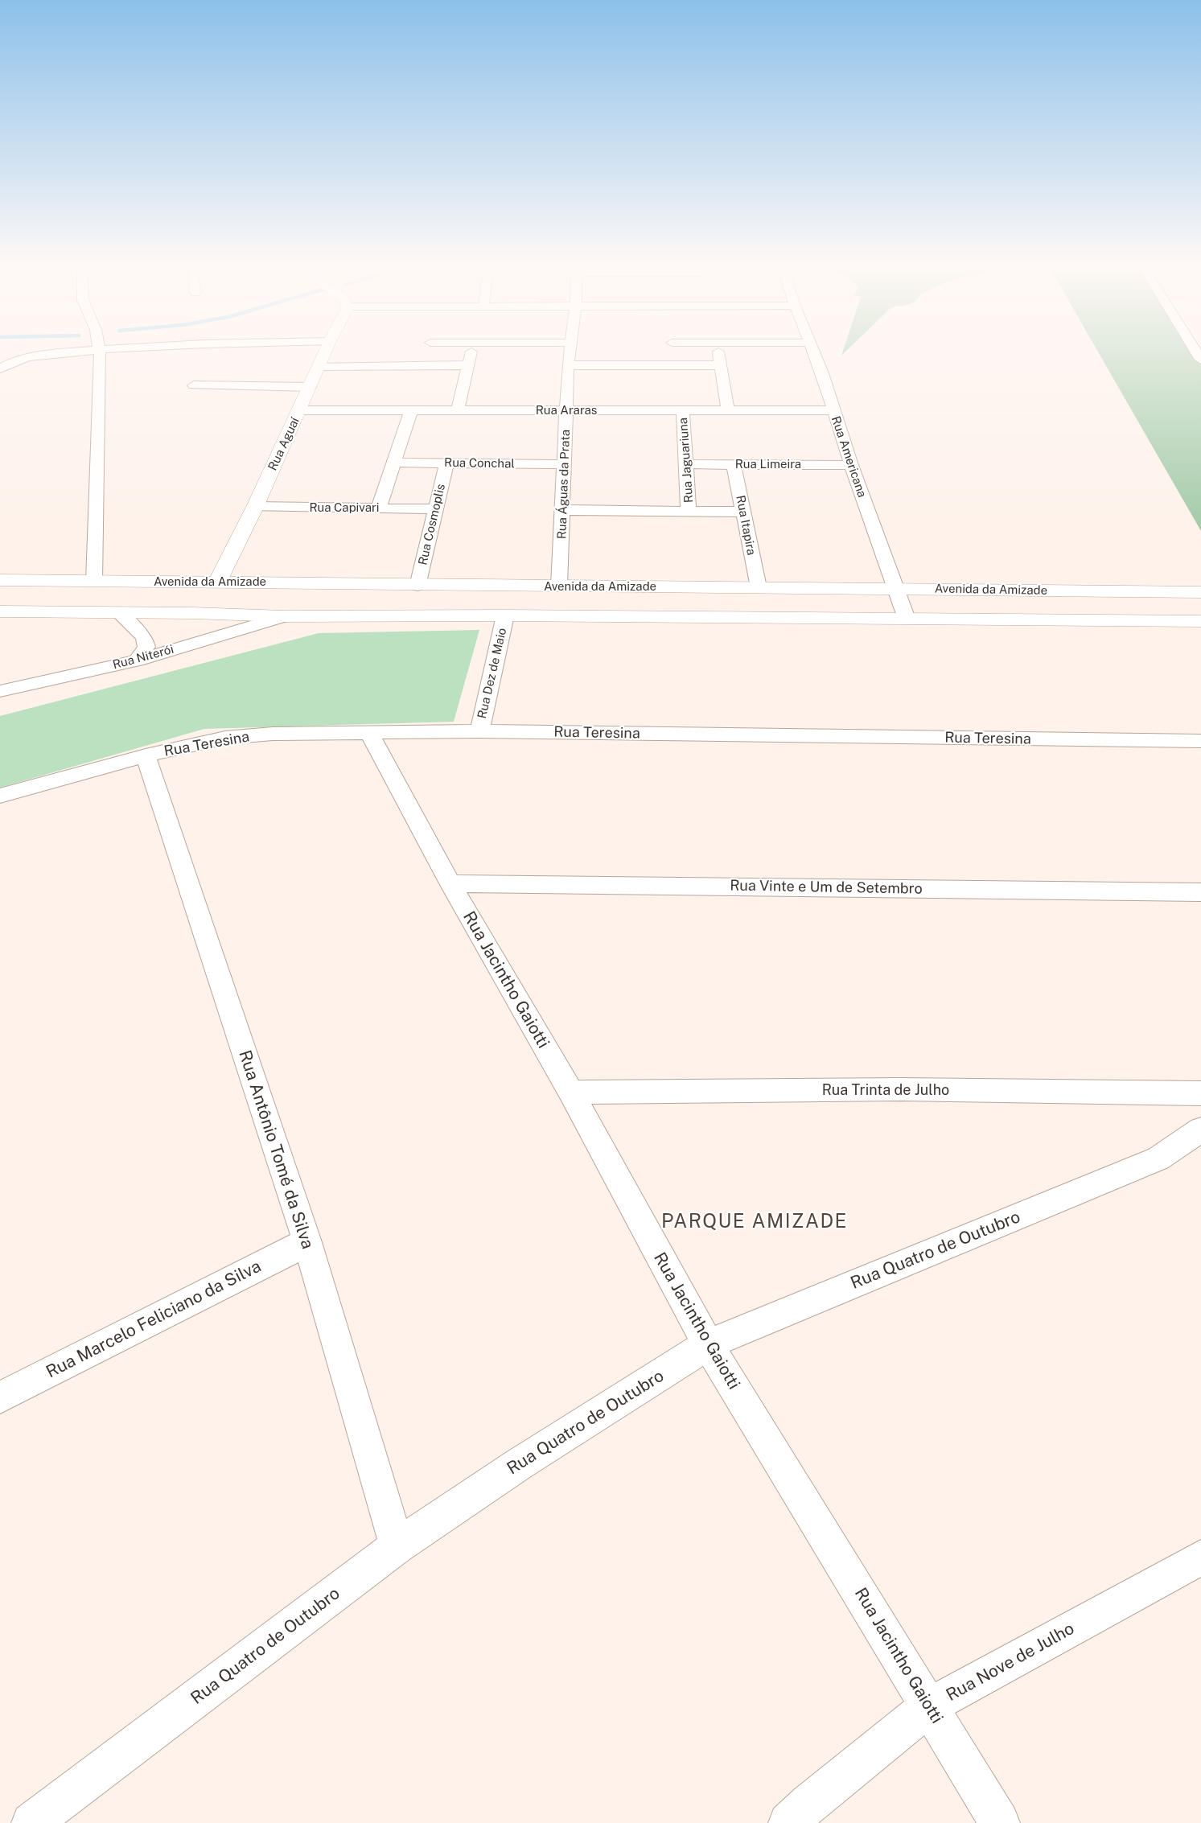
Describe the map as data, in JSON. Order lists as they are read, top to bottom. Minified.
{"streets":{"main road":["Rua Aguaí","Avenida da Amizade"],"street":["Rua Araras","Rua Americana","Rua Jaguariuna","Rua Conchal","Rua Limeira","Rua Águas da Prata","Rua Capivari","Rua Cosmoplis","Rua Itapira","Rua Niterói","Rua Dez de Maio","Rua Teresina","Rua Vinte e Um de Setembro","Rua Jacintho Gaiotti","Rua Trinta de Julho","Rua Antônio Tomé da Silva","Rua Quatro de Outubro","Rua Marcelo Feliciano da Silva","Rua Nove de Julho"]},"crossings":[["Rua Araras","Rua Aguaí"],["Rua Araras","Rua Americana"],["Rua Araras","Rua Jaguariuna"],["Rua Araras","Rua Águas da Prata"],["Rua Aguaí","Rua Capivari"],["Rua Aguaí","Avenida da Amizade"],["Rua Americana","Rua Limeira"],["Rua Americana","Avenida da Amizade"],["Rua Jaguariuna","Rua Limeira"],["Rua Conchal","Rua Águas da Prata"],["Rua Conchal","Rua Cosmoplis"],["Rua Limeira","Rua Itapira"],["Rua Águas da Prata","Avenida da Amizade"],["Rua Capivari","Rua Cosmoplis"],["Rua Cosmoplis","Avenida da Amizade"],["Rua Itapira","Avenida da Amizade"],["Rua Dez de Maio","Rua Teresina"],["Rua Teresina","Rua Jacintho Gaiotti"],["Rua Teresina","Rua Antônio Tomé da Silva"],["Rua Vinte e Um de Setembro","Rua Jacintho Gaiotti"],["Rua Jacintho Gaiotti","Rua Trinta de Julho"],["Rua Jacintho Gaiotti","Rua Quatro de Outubro"],["Rua Jacintho Gaiotti","Rua Nove de Julho"],["Rua Antônio Tomé da Silva","Rua Quatro de Outubro"],["Rua Antônio Tomé da Silva","Rua Marcelo Feliciano da Silva"]],"districts":["PARQUE AMIZADE"]}
